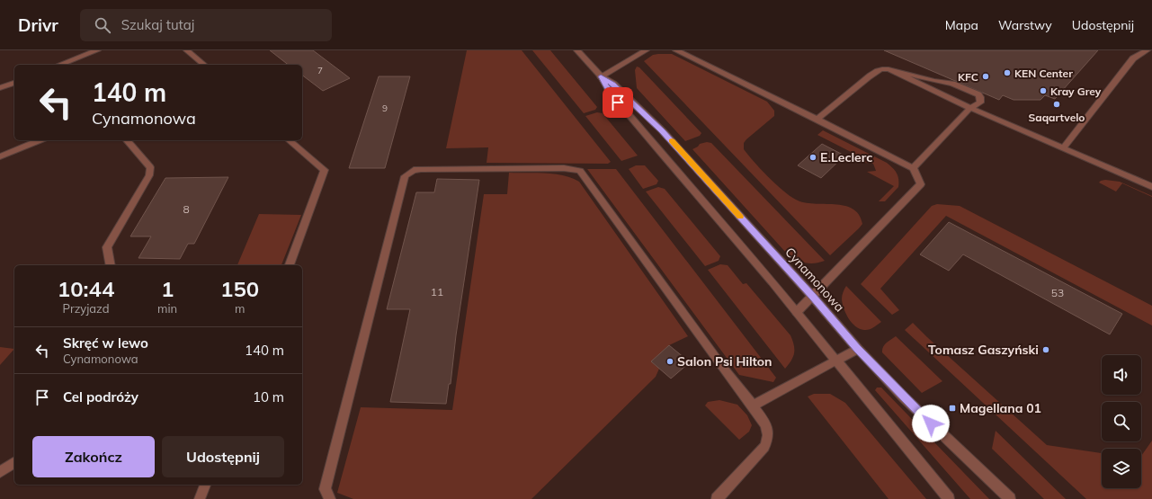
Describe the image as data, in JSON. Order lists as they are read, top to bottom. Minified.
{"streets":{"street":["Cynamonowa"]},"places":{"other":["KEN Center","KFC","Kray Grey","Saqartvelo","E.Leclerc","Tomasz Gaszyński","Salon Psi Hilton"],"transit":["Magellana 01"]},"house_numbers":["7","9","8","11","53"],"page":{"header":"Drivr","search":"Szukaj tutaj","nav":["Mapa","Warstwy","Udostępnij"],"turn":["140 m","Cynamonowa"],"eta":["10:44","Przyjazd","1","min","150","m"],"list":[{"name":"Skręć w lewo","note":"Cynamonowa","value":"140 m"},{"name":"Cel podróży","value":"10 m"}],"buttons":["Zakończ","Udostępnij"]}}
